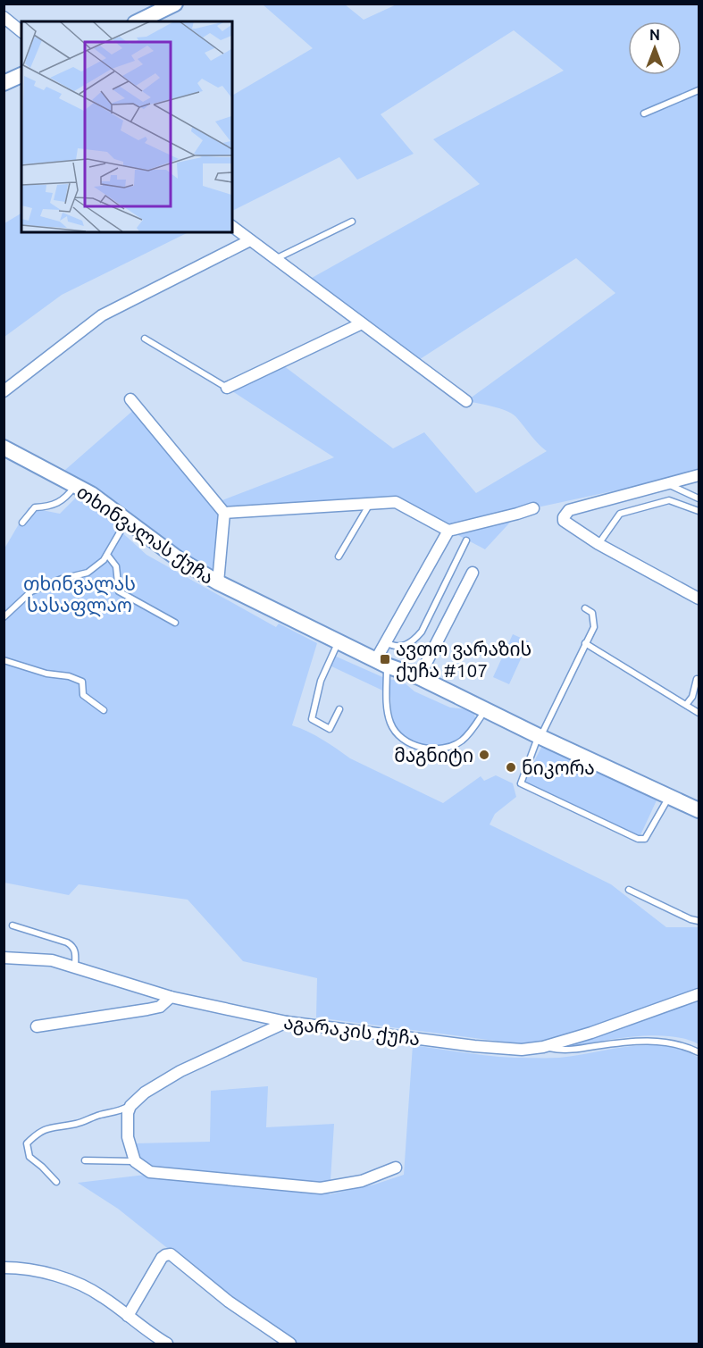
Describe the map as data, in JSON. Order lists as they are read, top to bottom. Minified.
{"streets":{"street":["თხინვალას ქუჩა","აგარაკის ქუჩა"]},"parks":["თხინვალას სასაფლაო"],"places":{"transit":["ავთო ვარაზის ქუჩა #107"],"other":["მაგნიტი","ნიკორა"]},"north":"top"}
